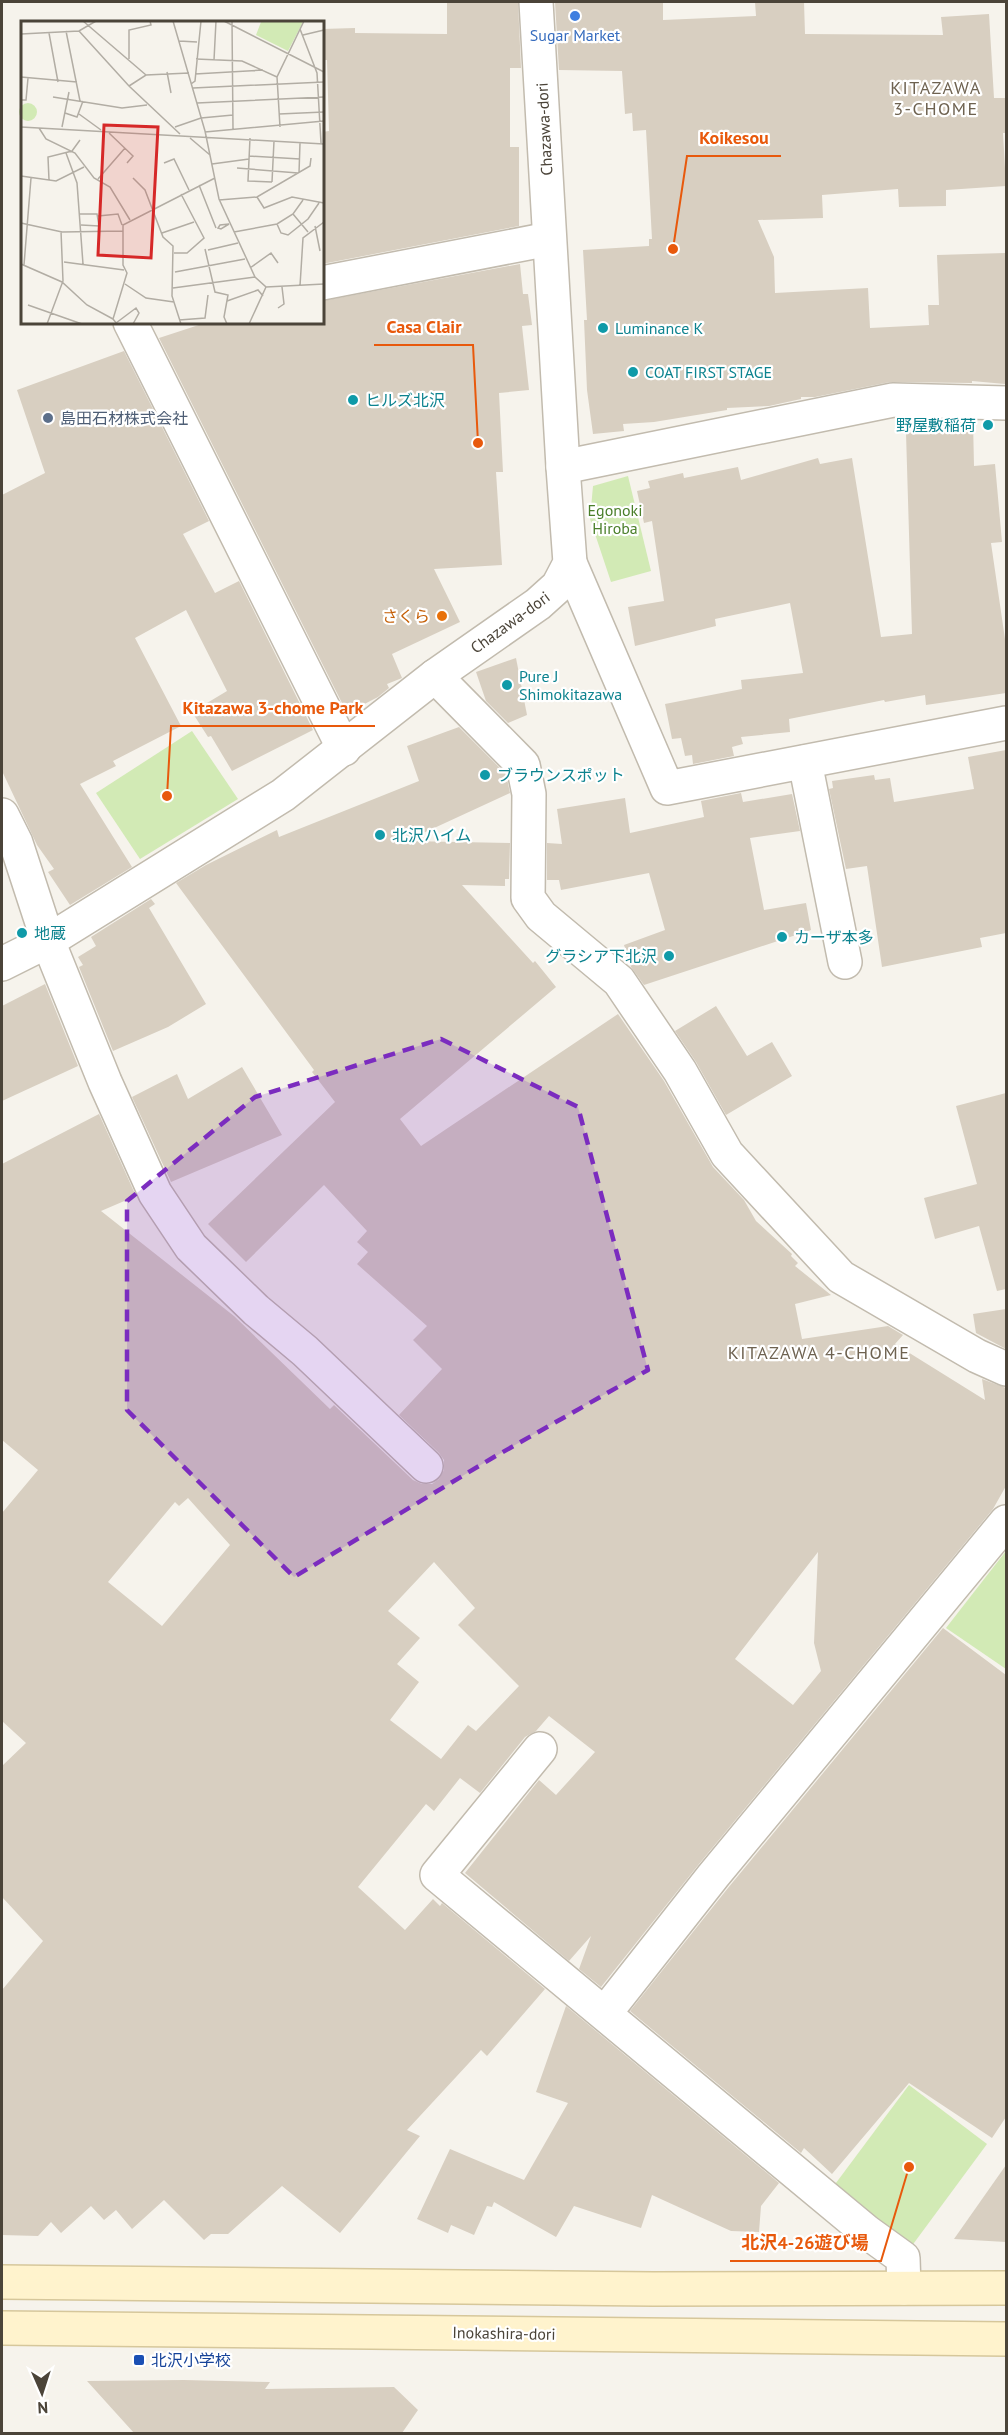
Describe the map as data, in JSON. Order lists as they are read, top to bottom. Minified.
{"streets":{"main road":["Inokashira-dori"],"street":["Chazawa-dori"]},"districts":["KITAZAWA 3-CHOME","KITAZAWA 4-CHOME"],"parks":["Egonoki Hiroba"],"places":{"other":["Sugar Market","Koikesou","Luminance K","COAT FIRST STAGE","ヒルズ北沢","島田石材株式会社","野屋敷稲荷","Casa Clair","さくら","Pure J Shimokitazawa","ブラウンスポット","Kitazawa 3-chome Park","北沢ハイム","地蔵","カーザ本多","グラシア下北沢","北沢4-26遊び場"],"transit":["北沢小学校"]},"north":"bottom"}
